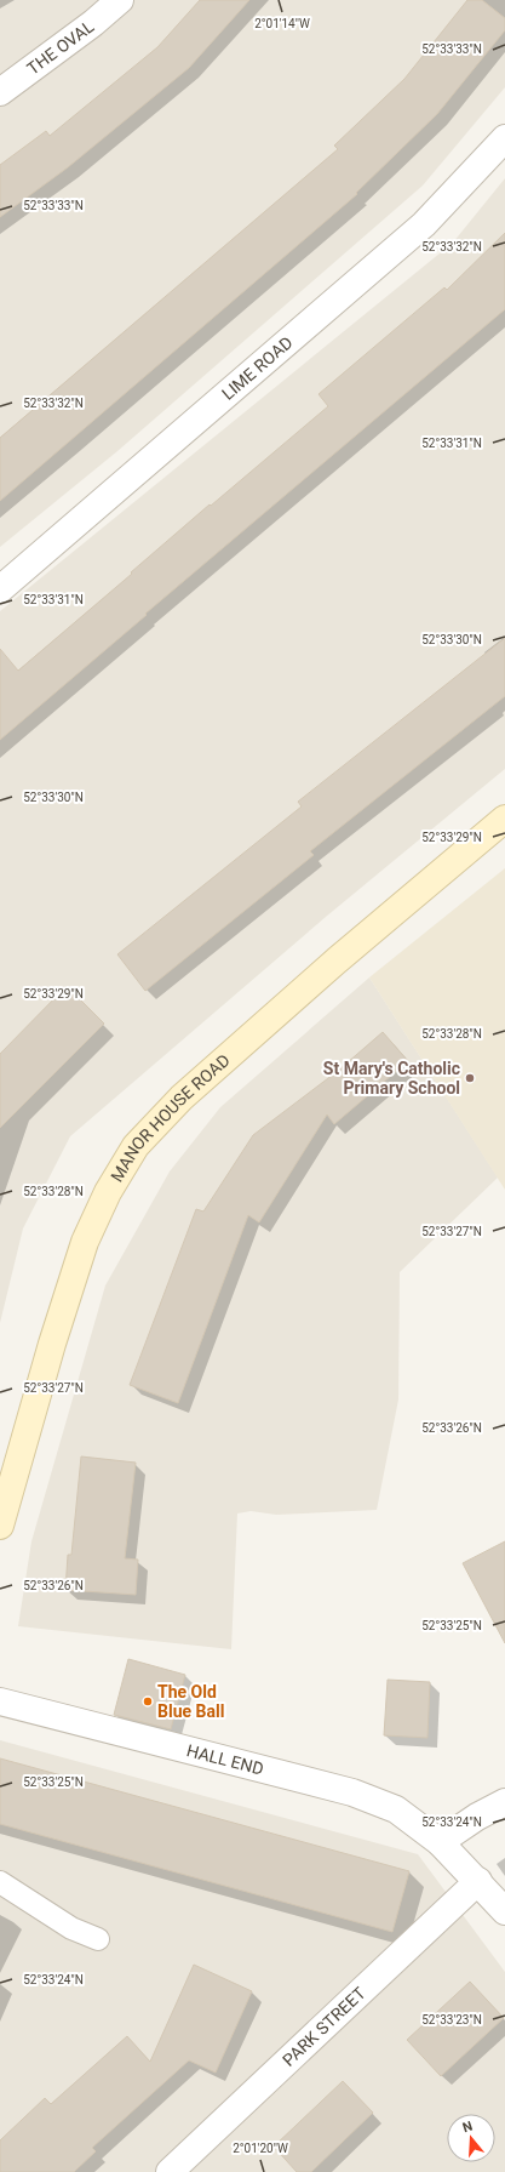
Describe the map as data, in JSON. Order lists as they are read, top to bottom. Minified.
{"streets":{"main road":["MANOR HOUSE ROAD"],"street":["THE OVAL","LIME ROAD","HALL END","PARK STREET"]},"crossings":[["HALL END","PARK STREET"]],"places":["St Mary's Catholic Primary School","The Old Blue Ball"],"north":"top","coordinates":["2°01'14\"W","52°33'33\"N","52°33'32\"N","52°33'31\"N","52°33'30\"N","52°33'29\"N","52°33'28\"N","52°33'27\"N","52°33'26\"N","52°33'25\"N","52°33'24\"N","52°33'23\"N","2°01'20\"W"]}
